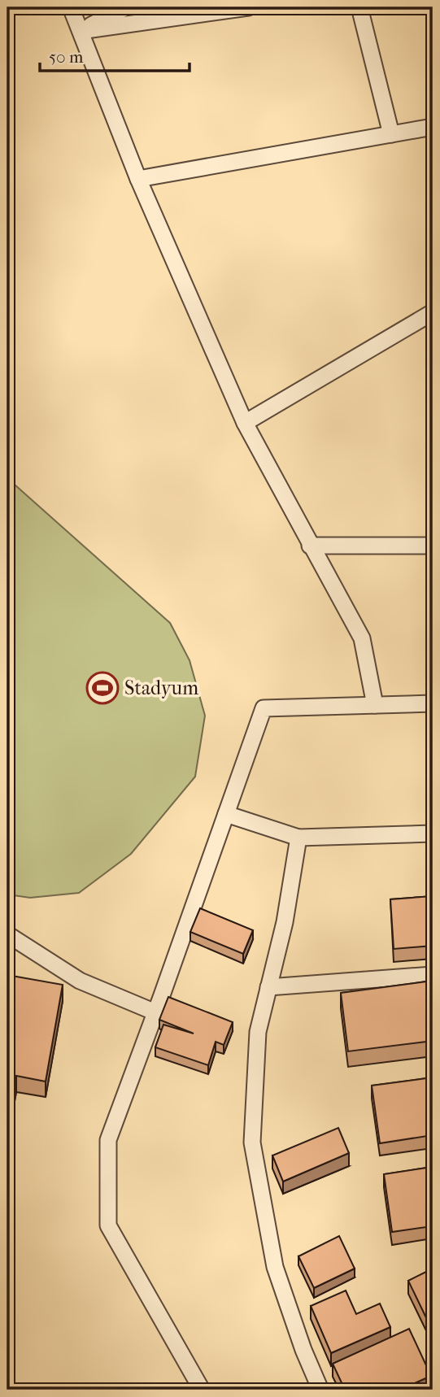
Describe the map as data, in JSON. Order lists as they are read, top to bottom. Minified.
{"places":{"sports":["Stadyum"]},"scale_bar":"50 m"}
